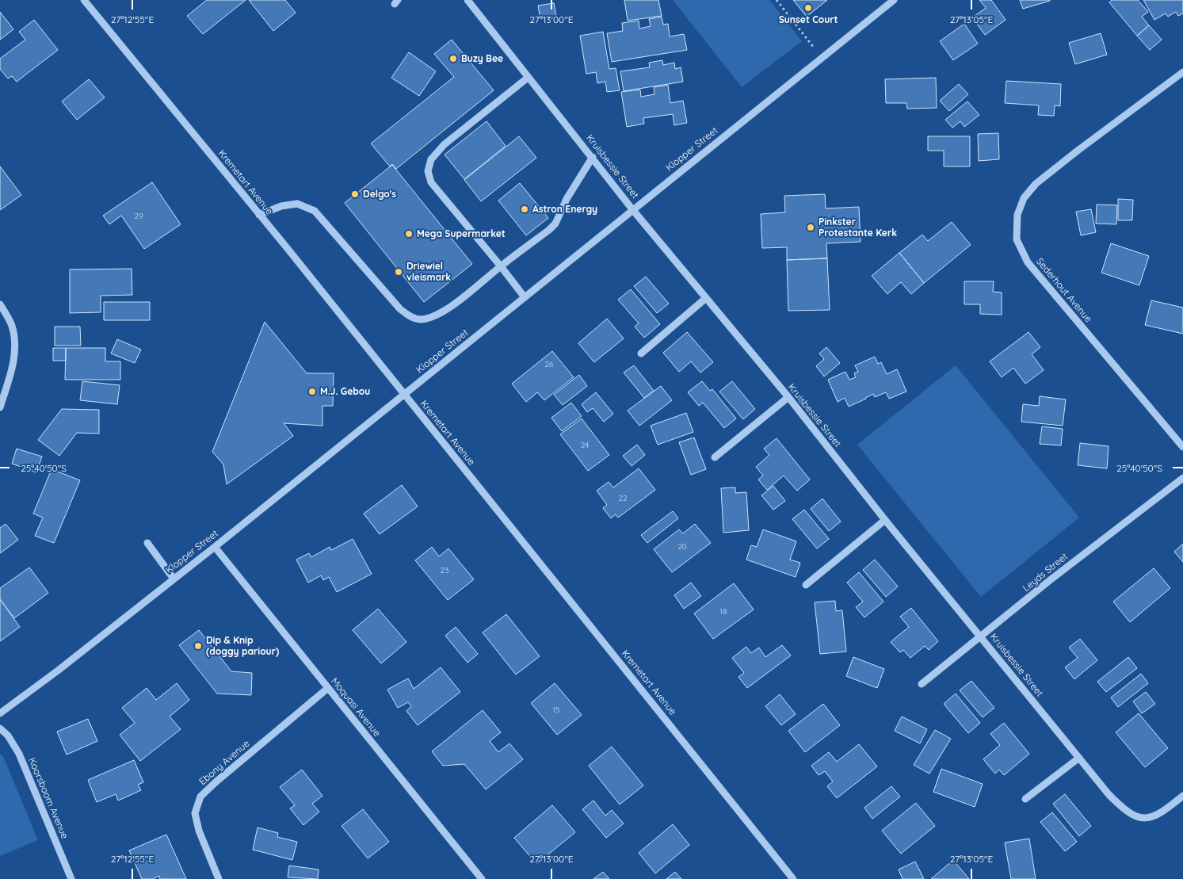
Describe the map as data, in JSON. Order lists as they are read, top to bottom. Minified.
{"streets":{"street":["Klopper Street","Kruisbessie Street","Kremetart Avenue","Sederhout Avenue","Leyds Street","Moquasi Avenue","Ebony Avenue","Koorsboom Avenue"]},"crossings":[["Klopper Street","Kruisbessie Street"],["Klopper Street","Kremetart Avenue"],["Klopper Street","Moquasi Avenue"],["Kruisbessie Street","Leyds Street"],["Moquasi Avenue","Ebony Avenue"]],"places":["Sunset Court","Buzy Bee","Delgo's","Astron Energy","Pinkster Protestante Kerk","Mega Supermarket","Driewiel vleismark","M.J. Gebou","Dip & Knip (doggy pariour)"],"house_numbers":["29","26","24","22","20","23","18","15"],"coordinates":["27°12'55\"E","27°13'00\"E","27°13'05\"E","25°40'50\"S"]}
